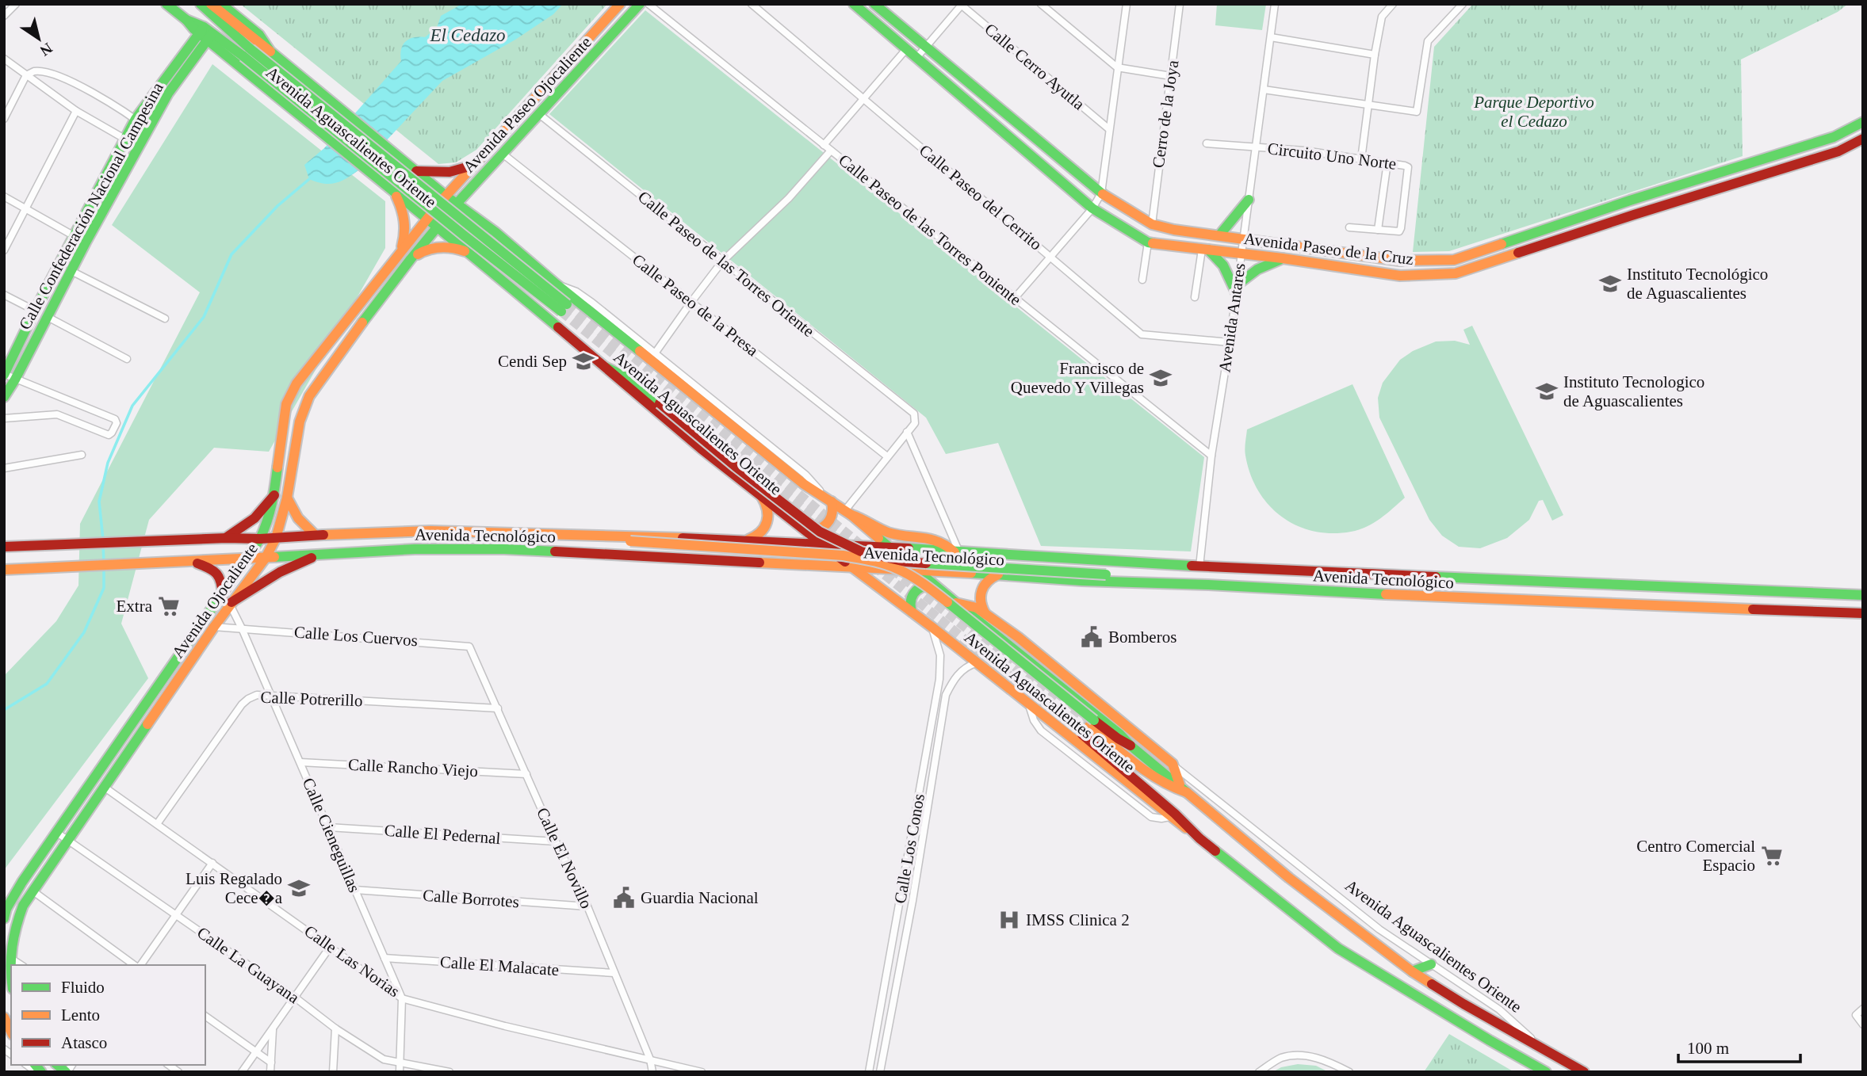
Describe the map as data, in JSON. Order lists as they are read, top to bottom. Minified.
{"streets":{"main road":["Avenida Paseo Ojocaliente","Avenida Aguascalientes Oriente","Calle Confederación Nacional Campesina","Avenida Paseo de la Cruz","Avenida Tecnológico","Avenida Ojocaliente"],"street":["Calle Cerro Ayutla","Cerro de la Joya","Circuito Uno Norte","Calle Paseo del Cerrito","Calle Paseo de las Torres Poniente","Calle Paseo de las Torres Oriente","Calle Paseo de la Presa","Avenida Antares","Calle Los Cuervos","Calle Potrerillo","Calle Rancho Viejo","Calle El Pedernal","Calle Cieneguillas","Calle Los Conos","Calle El Novillo","Calle Borrotes","Calle Las Norias","Calle La Guayana","Calle El Malacate"]},"crossings":[["Avenida Paseo Ojocaliente","Avenida Aguascalientes Oriente"],["Avenida Paseo Ojocaliente","Calle Paseo de las Torres Oriente"],["Avenida Paseo Ojocaliente","Calle Paseo de la Presa"],["Avenida Paseo Ojocaliente","Avenida Ojocaliente"],["Cerro de la Joya","Avenida Paseo de la Cruz"],["Avenida Aguascalientes Oriente","Calle Confederación Nacional Campesina"],["Avenida Aguascalientes Oriente","Avenida Tecnológico"],["Avenida Aguascalientes Oriente","Avenida Ojocaliente"],["Avenida Aguascalientes Oriente","Calle Los Conos"],["Circuito Uno Norte","Avenida Antares"],["Calle Paseo del Cerrito","Avenida Antares"],["Calle Paseo de las Torres Poniente","Avenida Antares"],["Avenida Paseo de la Cruz","Avenida Antares"],["Avenida Antares","Avenida Tecnológico"],["Avenida Tecnológico","Avenida Ojocaliente"],["Avenida Ojocaliente","Calle Los Cuervos"],["Avenida Ojocaliente","Calle Cieneguillas"],["Avenida Ojocaliente","Calle Las Norias"],["Avenida Ojocaliente","Calle La Guayana"],["Calle Los Cuervos","Calle Cieneguillas"],["Calle Los Cuervos","Calle El Novillo"],["Calle Potrerillo","Calle Cieneguillas"],["Calle Potrerillo","Calle El Novillo"],["Calle Potrerillo","Calle Las Norias"],["Calle Rancho Viejo","Calle Cieneguillas"],["Calle Rancho Viejo","Calle El Novillo"],["Calle El Pedernal","Calle Cieneguillas"],["Calle El Pedernal","Calle El Novillo"],["Calle Cieneguillas","Calle Borrotes"],["Calle Cieneguillas","Calle Las Norias"],["Calle Cieneguillas","Calle La Guayana"],["Calle Cieneguillas","Calle El Malacate"],["Calle El Novillo","Calle Borrotes"],["Calle El Novillo","Calle Las Norias"],["Calle El Novillo","Calle El Malacate"]],"water":["El Cedazo"],"parks":["Parque Deportivo el Cedazo"],"places":{"school or university":["Instituto Tecnológico de Aguascalientes","Cendi Sep","Francisco de Quevedo Y Villegas","Instituto Tecnologico de Aguascalientes","Luis Regalado Cece�a"],"supermarket":["Extra","Centro Comercial Espacio"],"public building":["Bomberos","Guardia Nacional"],"hospital":["IMSS Clinica 2"]},"legend":["Fluido","Lento","Atasco"],"scale_bar":"100 m","north":"bottom right"}
